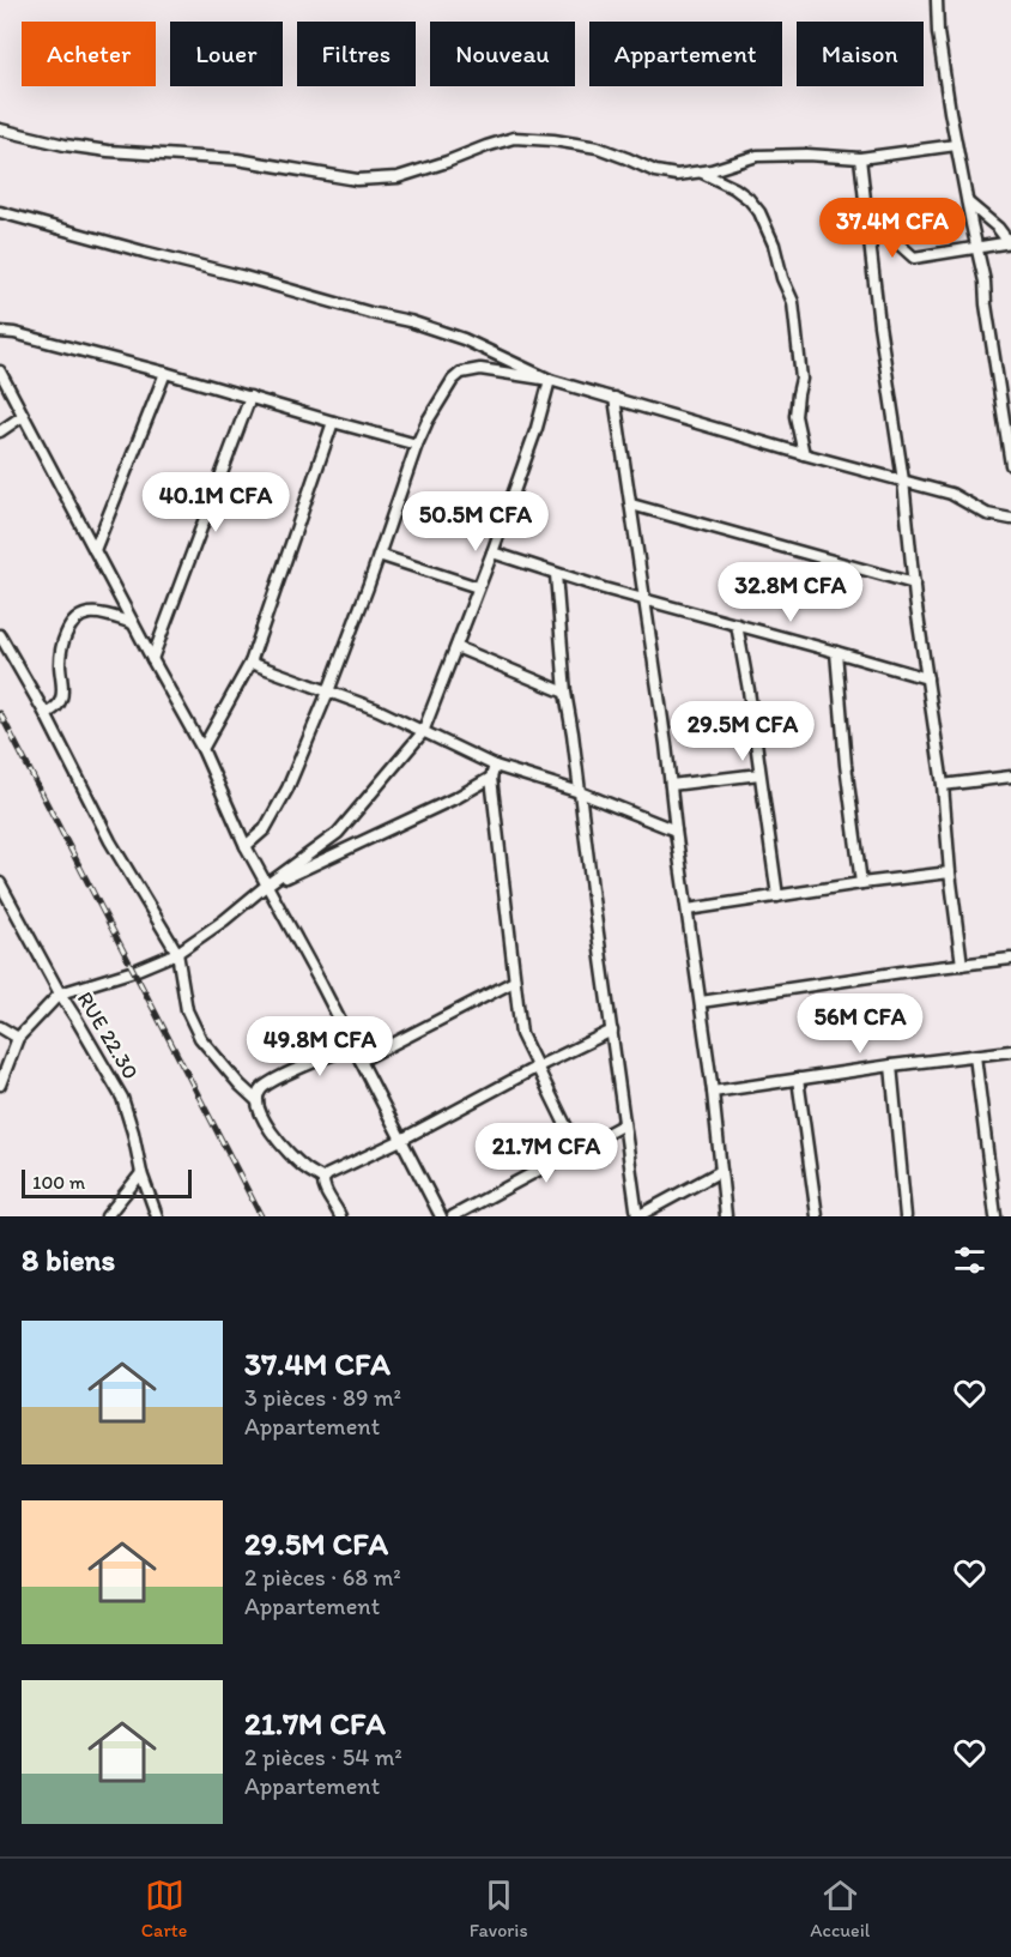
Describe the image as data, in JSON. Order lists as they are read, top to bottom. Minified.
{"streets":{"street":["RUE 22.30"]},"scale_bar":"100 m","page":{"chip":["Acheter","Louer","Filtres","Nouveau","Appartement","Maison"],"price":["37.4M CFA","40.1M CFA","50.5M CFA","32.8M CFA","29.5M CFA","56M CFA","49.8M CFA","21.7M CFA"],"scale":"100 m","heading":"8 biens","list":[{"name":"37.4M CFA","note":"3 pièces · 89 m² · Appartement"},{"name":"29.5M CFA","note":"2 pièces · 68 m² · Appartement"},{"name":"21.7M CFA","note":"2 pièces · 54 m² · Appartement"}],"tabs":["Carte","Favoris","Accueil"]}}
